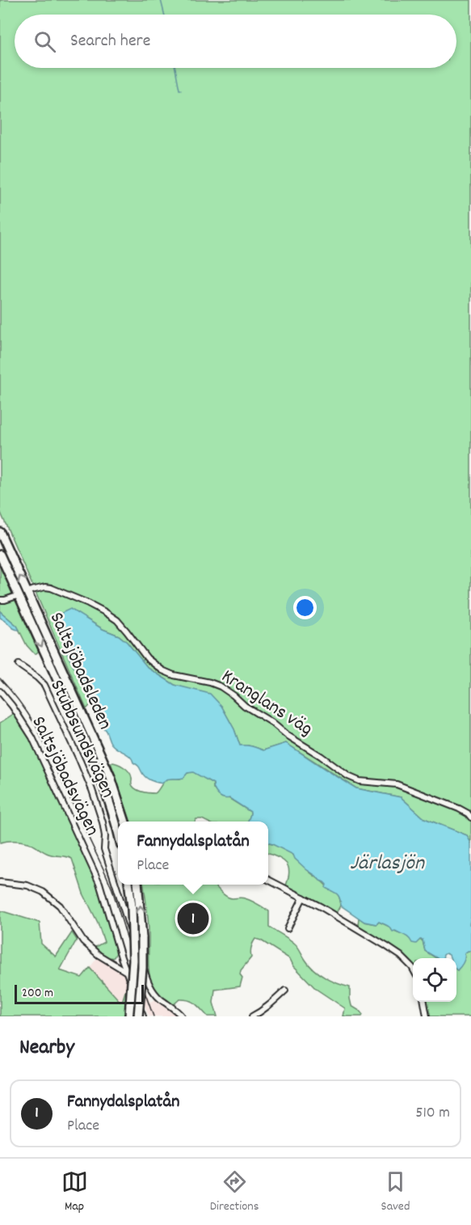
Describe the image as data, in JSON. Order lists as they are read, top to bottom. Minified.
{"streets":{"highway":["Saltsjöbadsleden"],"street":["Kranglans väg","Stubbsundsvägen","Saltsjöbadsvägen"]},"water":["Järlasjön"],"scale_bar":"200 m","page":{"search":"Search here","popup":["Fannydalsplatån","Place"],"pins":"1","scale":"200 m","heading":"Nearby","list":[{"mark":"1","name":"Fannydalsplatån","note":"Place","value":"510 m"}],"nav":["Map","Directions","Saved"]}}
